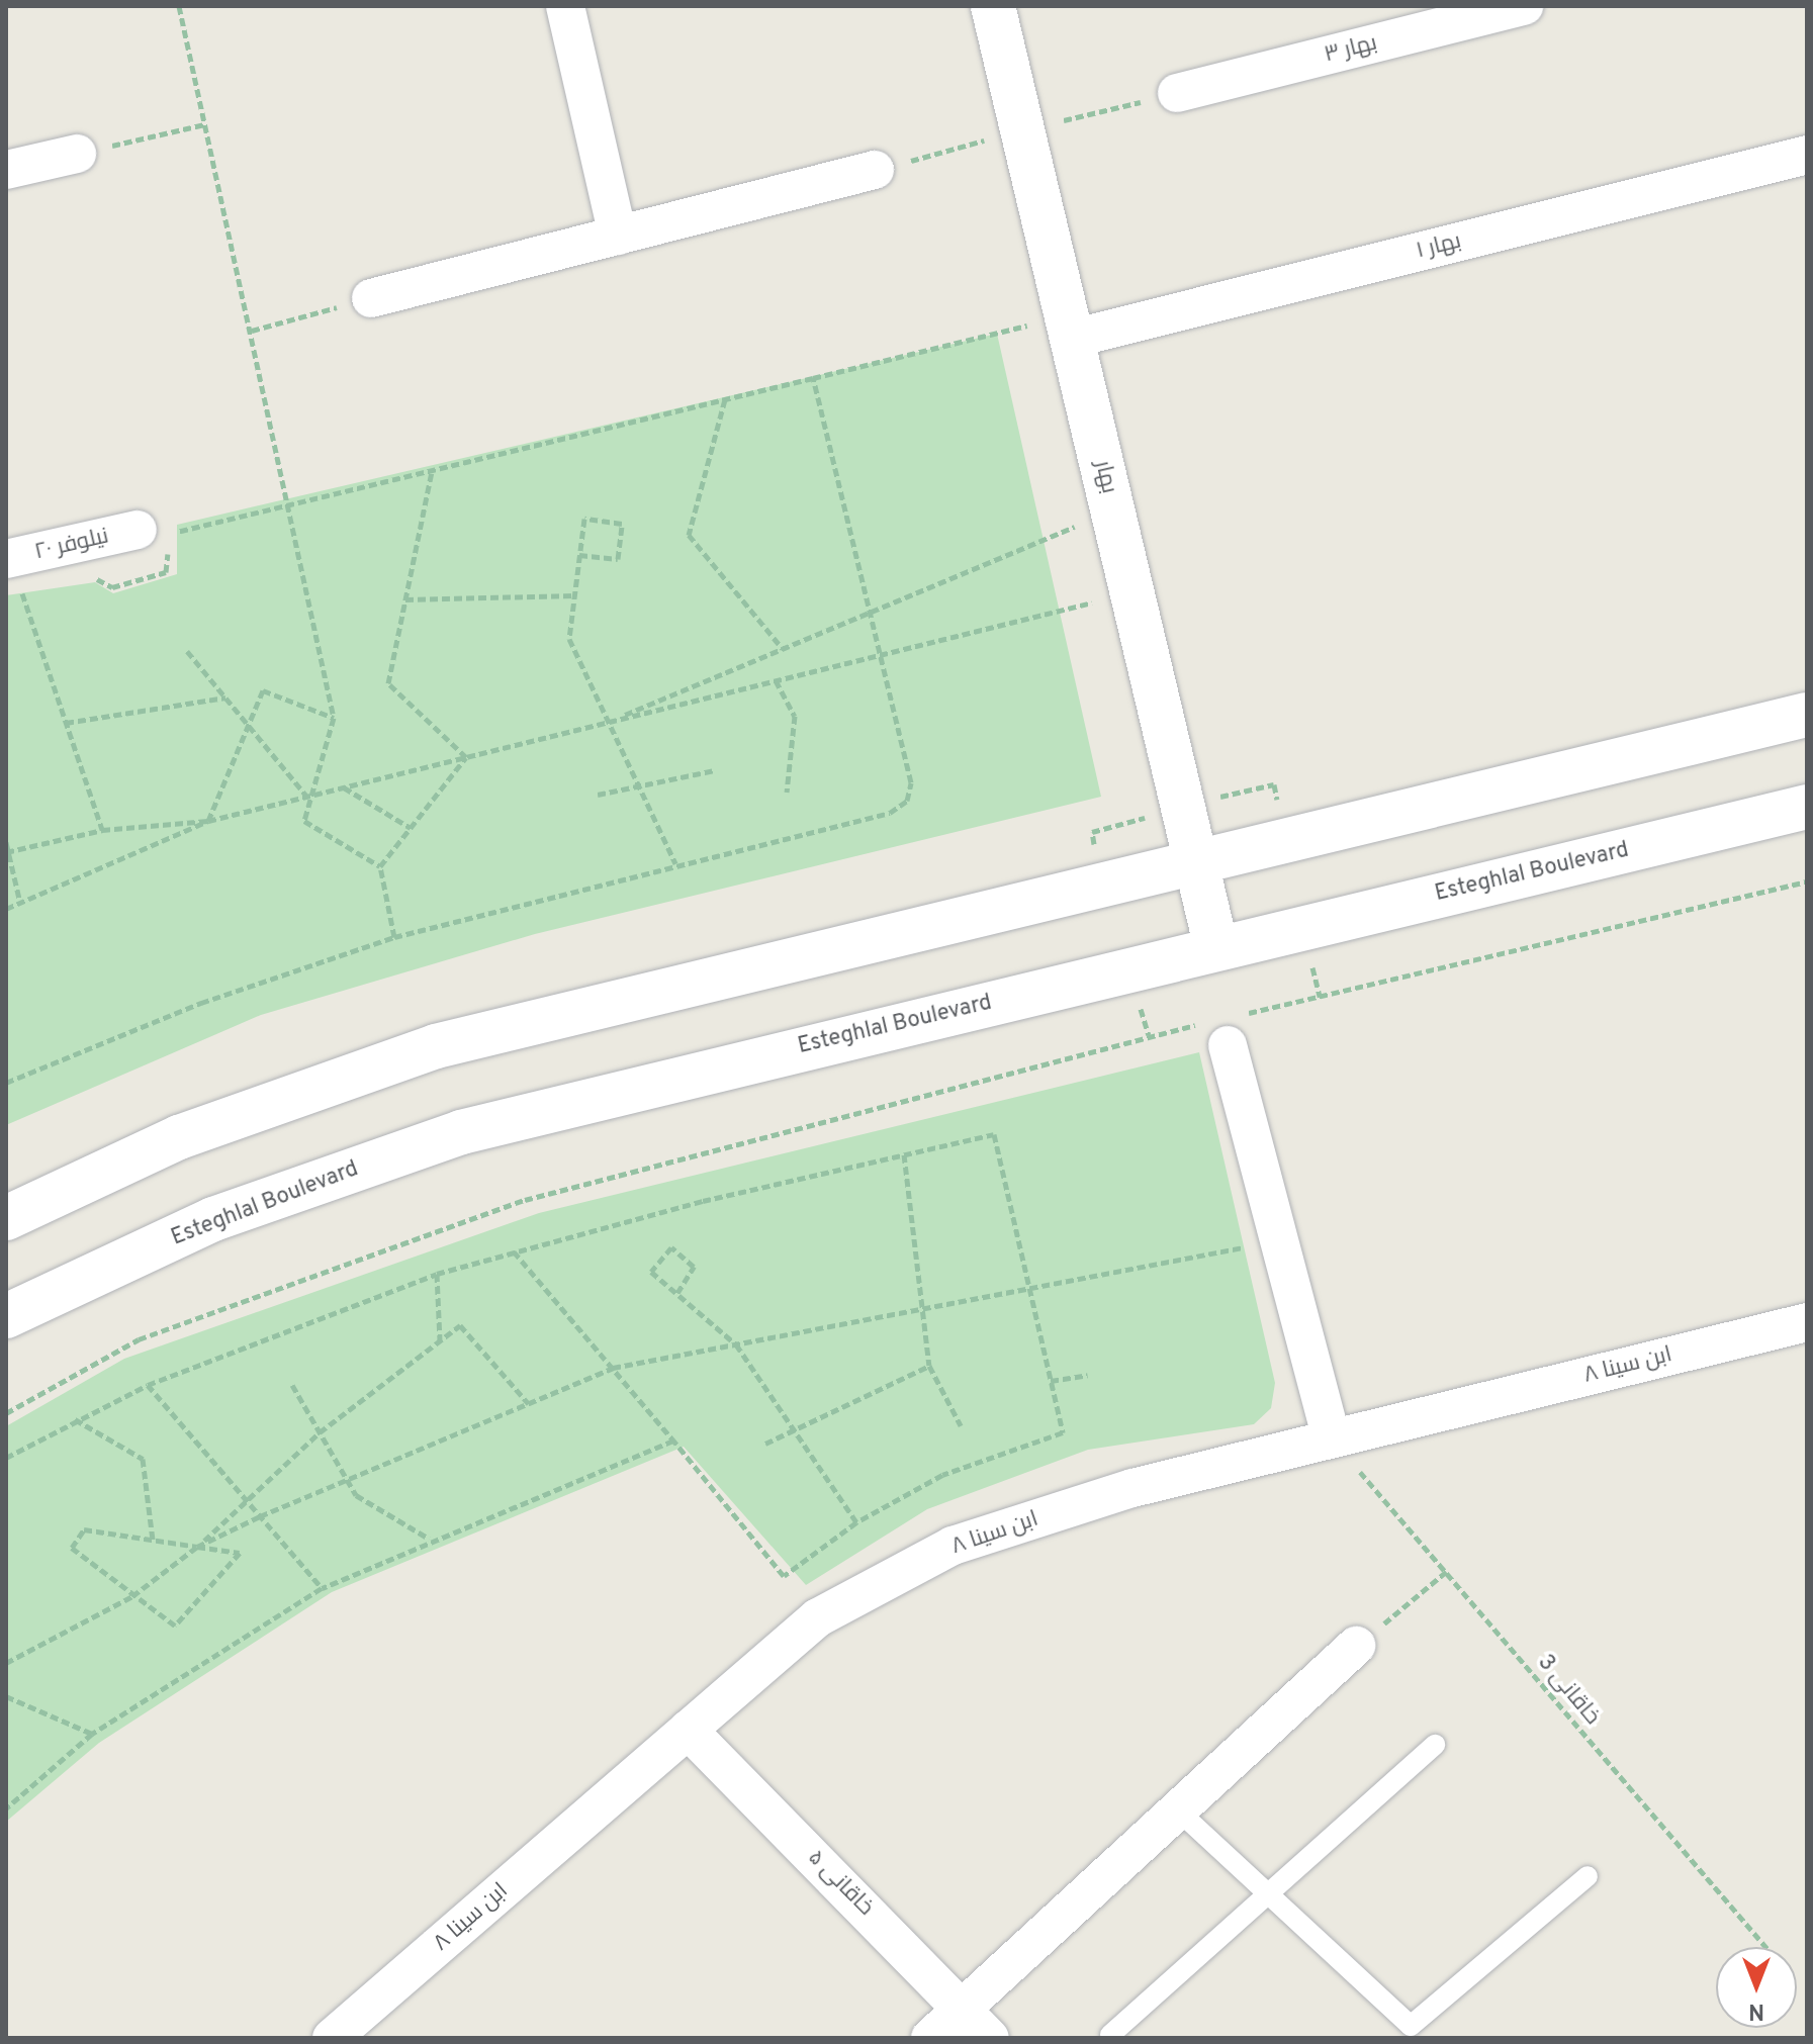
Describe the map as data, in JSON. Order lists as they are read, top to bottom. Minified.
{"streets":{"main road":["بهار","Esteghlal Boulevard"],"street":["بهار ۳","بهار ۱","نیلوفر ۲۰","ابن سینا ۸","خاقانی ۵"],"path":["خاقانی 3"]},"crossings":[["بهار ۱","بهار"],["بهار","Esteghlal Boulevard"],["ابن سینا ۸","خاقانی 3"],["ابن سینا ۸","خاقانی ۵"]],"north":"bottom"}
